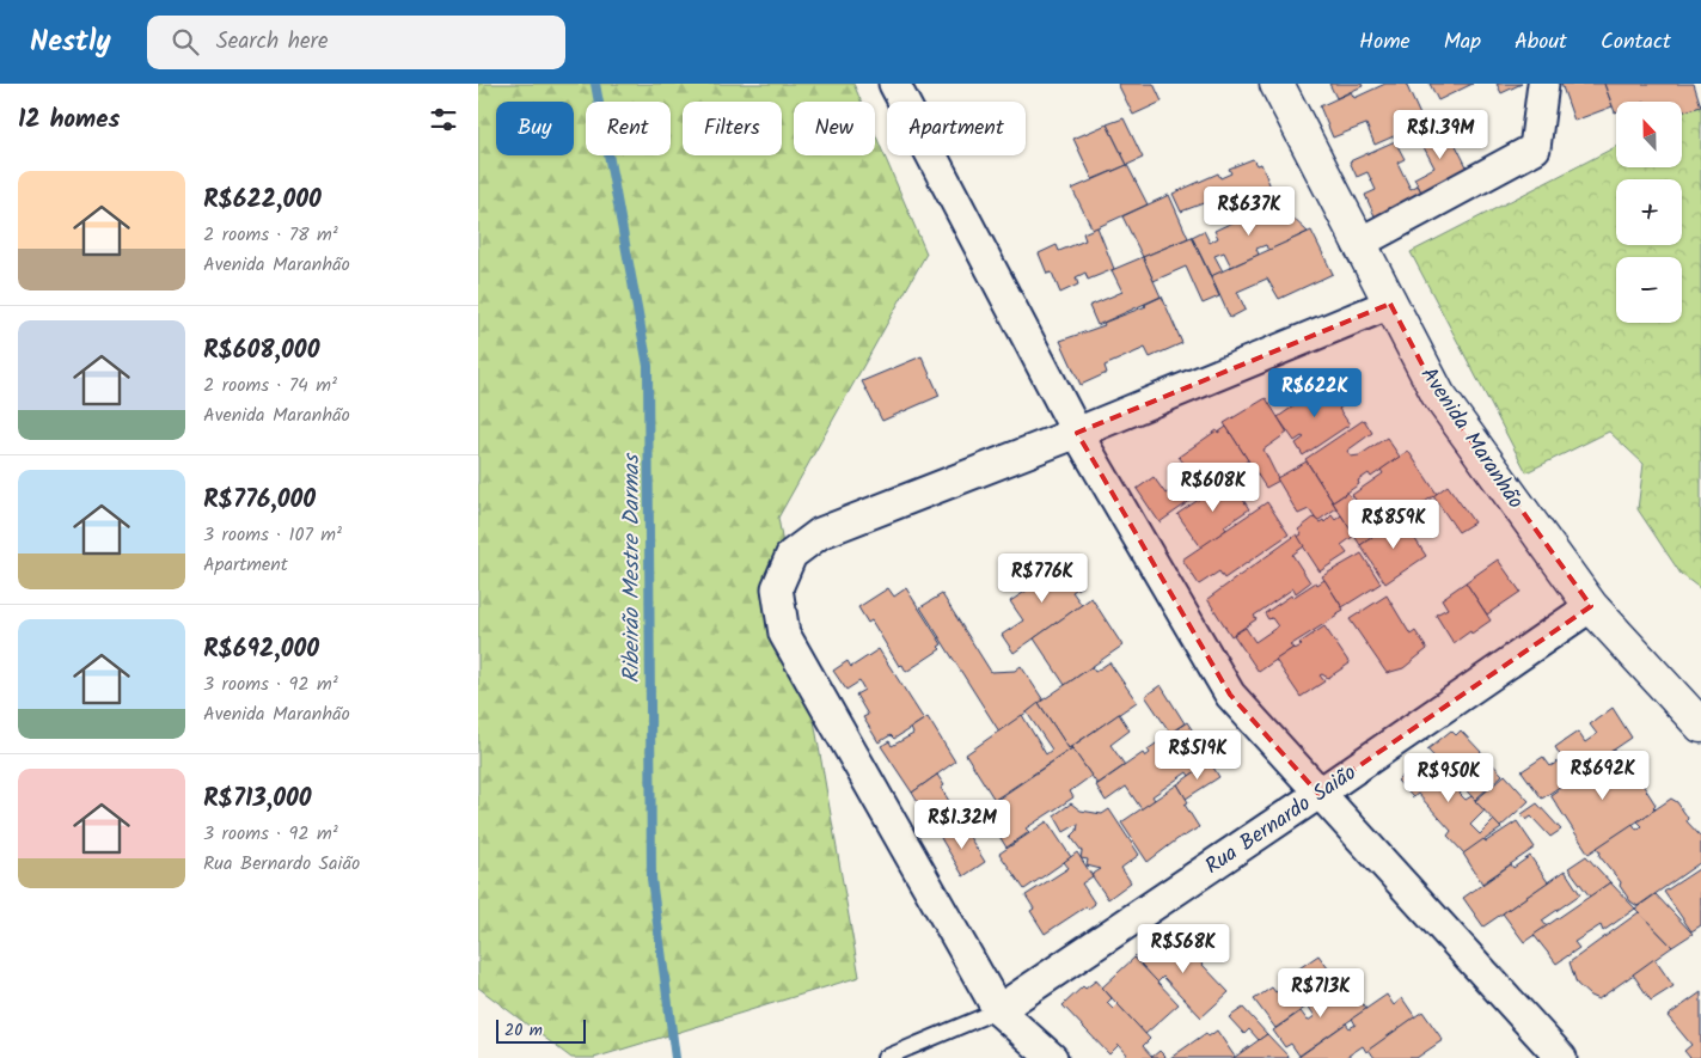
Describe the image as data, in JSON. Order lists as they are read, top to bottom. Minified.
{"streets":{"street":["Avenida Maranhão","Rua Bernardo Saião"]},"crossings":[["Avenida Maranhão","Rua Bernardo Saião"]],"water":["Ribeirão Mestre Darmas"],"scale_bar":"20 m","north":"top","page":{"header":"Nestly","search":"Search here","nav":["Home","Map","About","Contact"],"heading":"12 homes","map_buttons":["+","−"],"chip":["Buy","Rent","Filters","New","Apartment"],"price":["R$1.39M","R$637K","R$622K","R$608K","R$859K","R$776K","R$519K","R$692K","R$950K","R$1.32M","R$568K","R$713K"],"list":[{"name":"R$622,000","note":"2 rooms · 78 m² · Avenida Maranhão"},{"name":"R$608,000","note":"2 rooms · 74 m² · Avenida Maranhão"},{"name":"R$776,000","note":"3 rooms · 107 m² · Apartment"},{"name":"R$692,000","note":"3 rooms · 92 m² · Avenida Maranhão"},{"name":"R$713,000","note":"3 rooms · 92 m² · Rua Bernardo Saião"}],"scale":"20 m"}}
